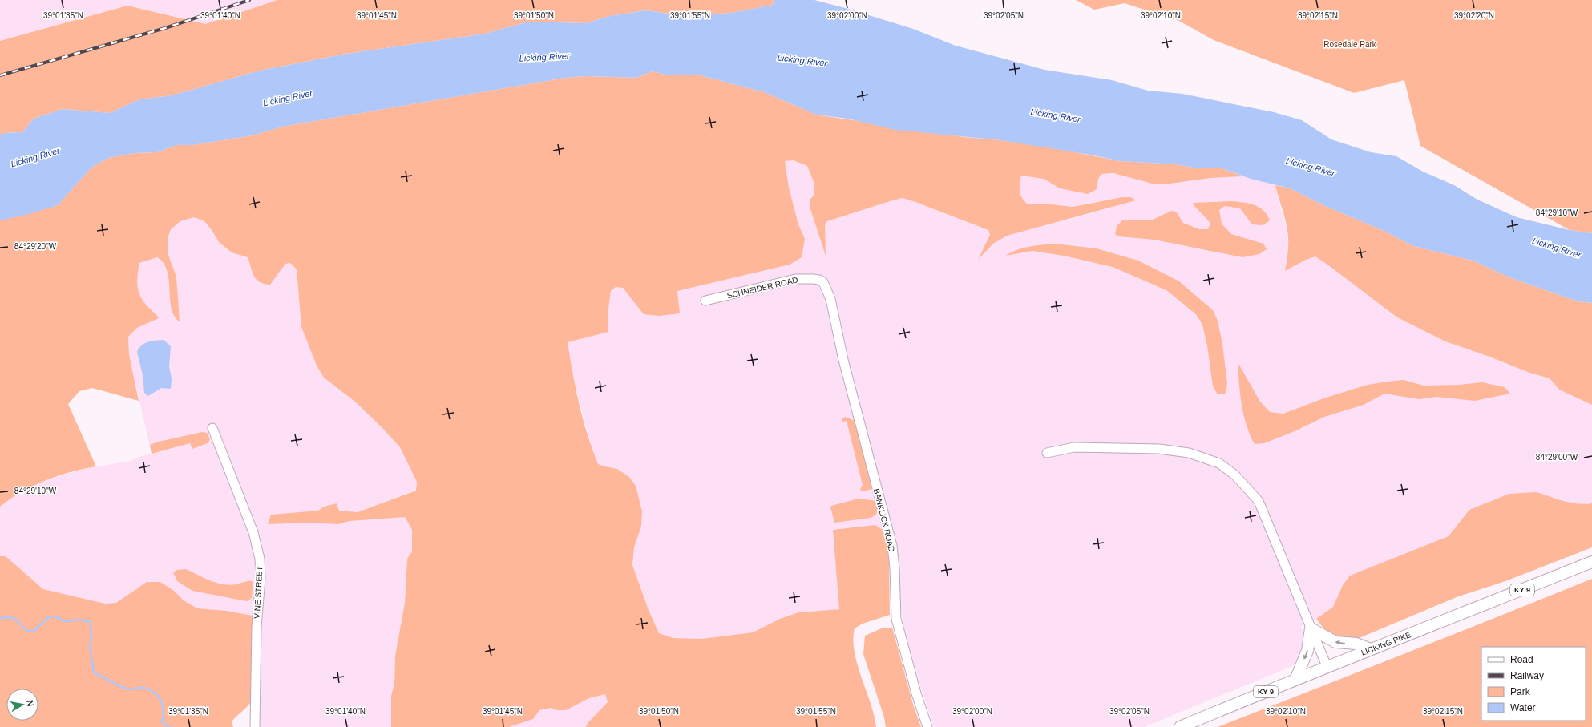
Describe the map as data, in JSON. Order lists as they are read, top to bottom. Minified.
{"streets":{"main road":["KY 9","LICKING PIKE"],"street":["SCHNEIDER ROAD","BANKLICK ROAD","VINE STREET"]},"crossings":[["SCHNEIDER ROAD","BANKLICK ROAD"]],"water":["Licking River"],"parks":["Rosedale Park"],"legend":["Road","Railway","Park","Water"],"north":"right","coordinates":["39°01'35\"N","39°01'40\"N","39°01'45\"N","39°01'50\"N","39°01'55\"N","39°02'00\"N","39°02'05\"N","39°02'10\"N","39°02'15\"N","39°02'20\"N","84°29'10\"W","84°29'20\"W","84°29'00\"W"]}
